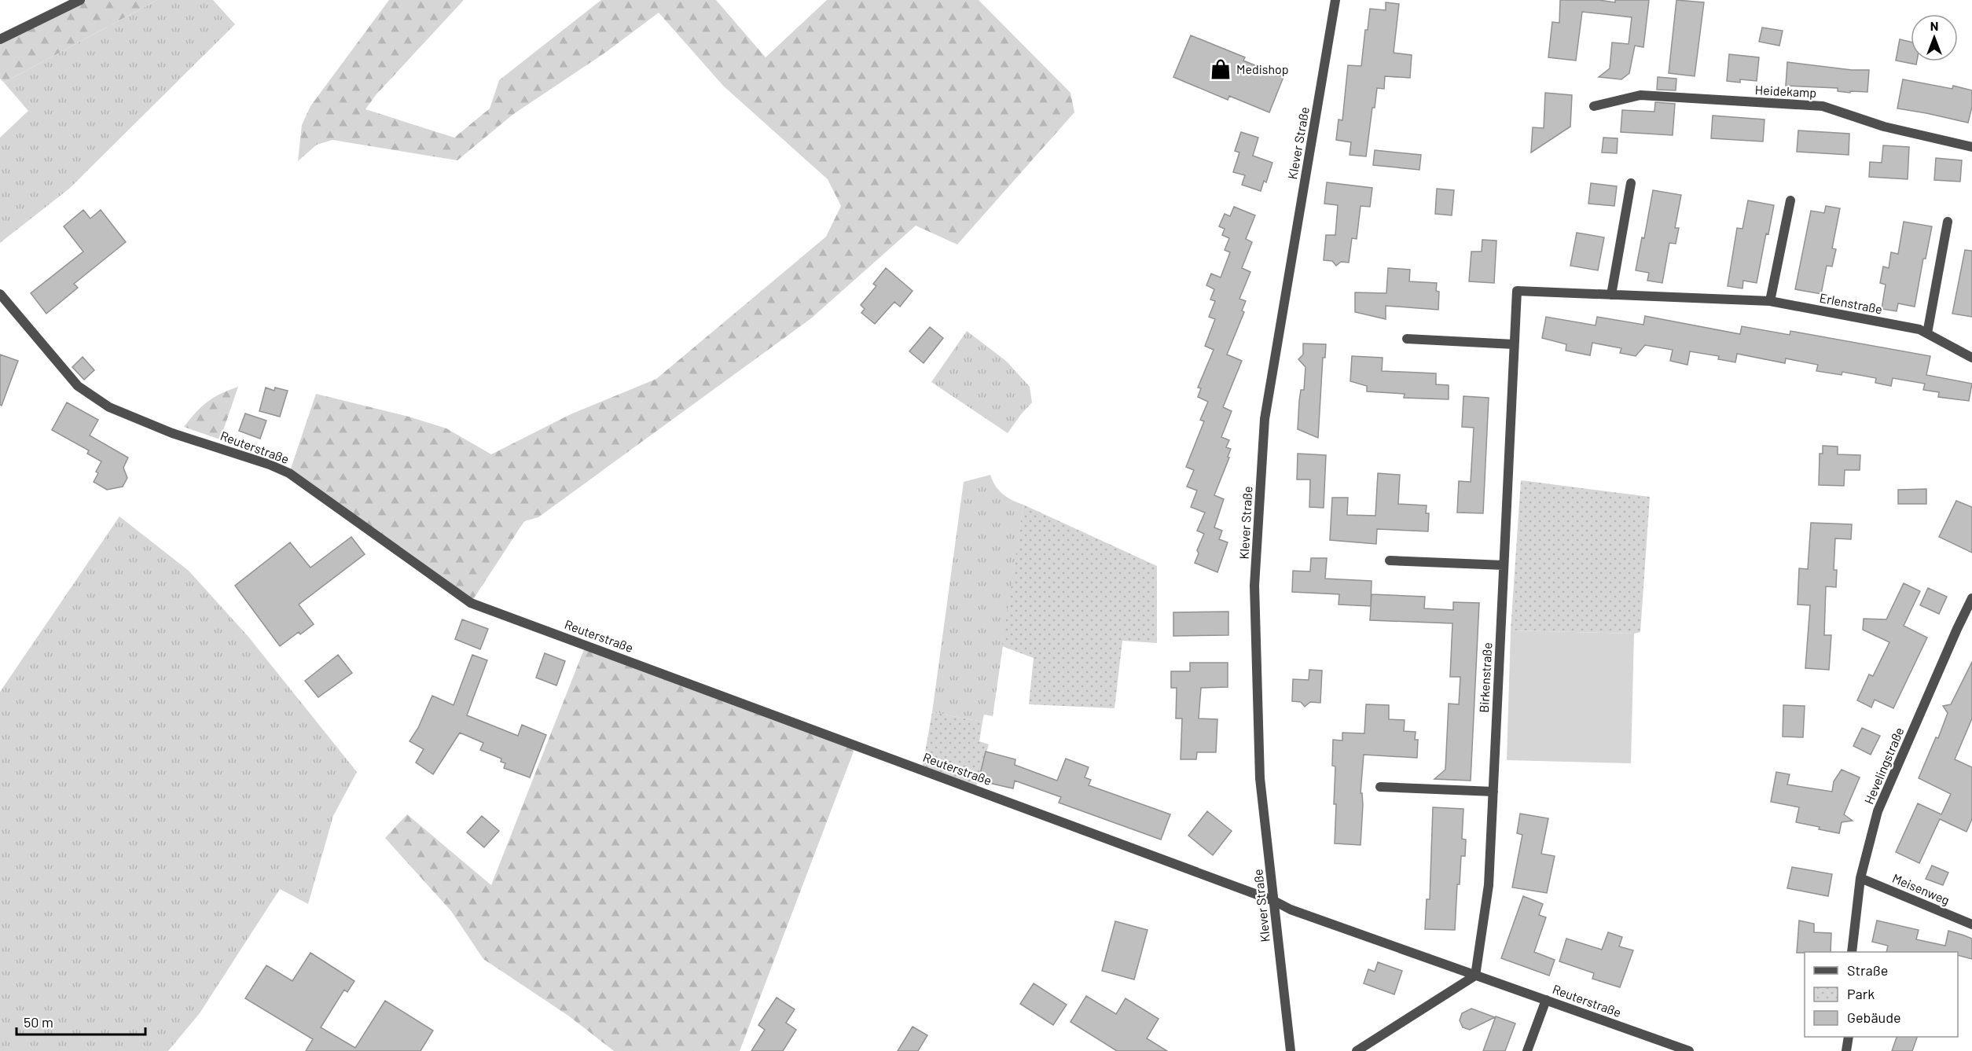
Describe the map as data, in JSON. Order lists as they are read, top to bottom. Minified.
{"streets":{"street":["Heidekamp","Klever Straße","Erlenstraße","Reuterstraße","Birkenstraße","Hevelingstraße","Meisenweg"]},"crossings":[["Klever Straße","Reuterstraße"],["Erlenstraße","Birkenstraße"],["Reuterstraße","Birkenstraße"],["Hevelingstraße","Meisenweg"]],"places":{"shop":["Medishop"]},"legend":["Straße","Park","Gebäude"],"scale_bar":"50 m","north":"top"}
